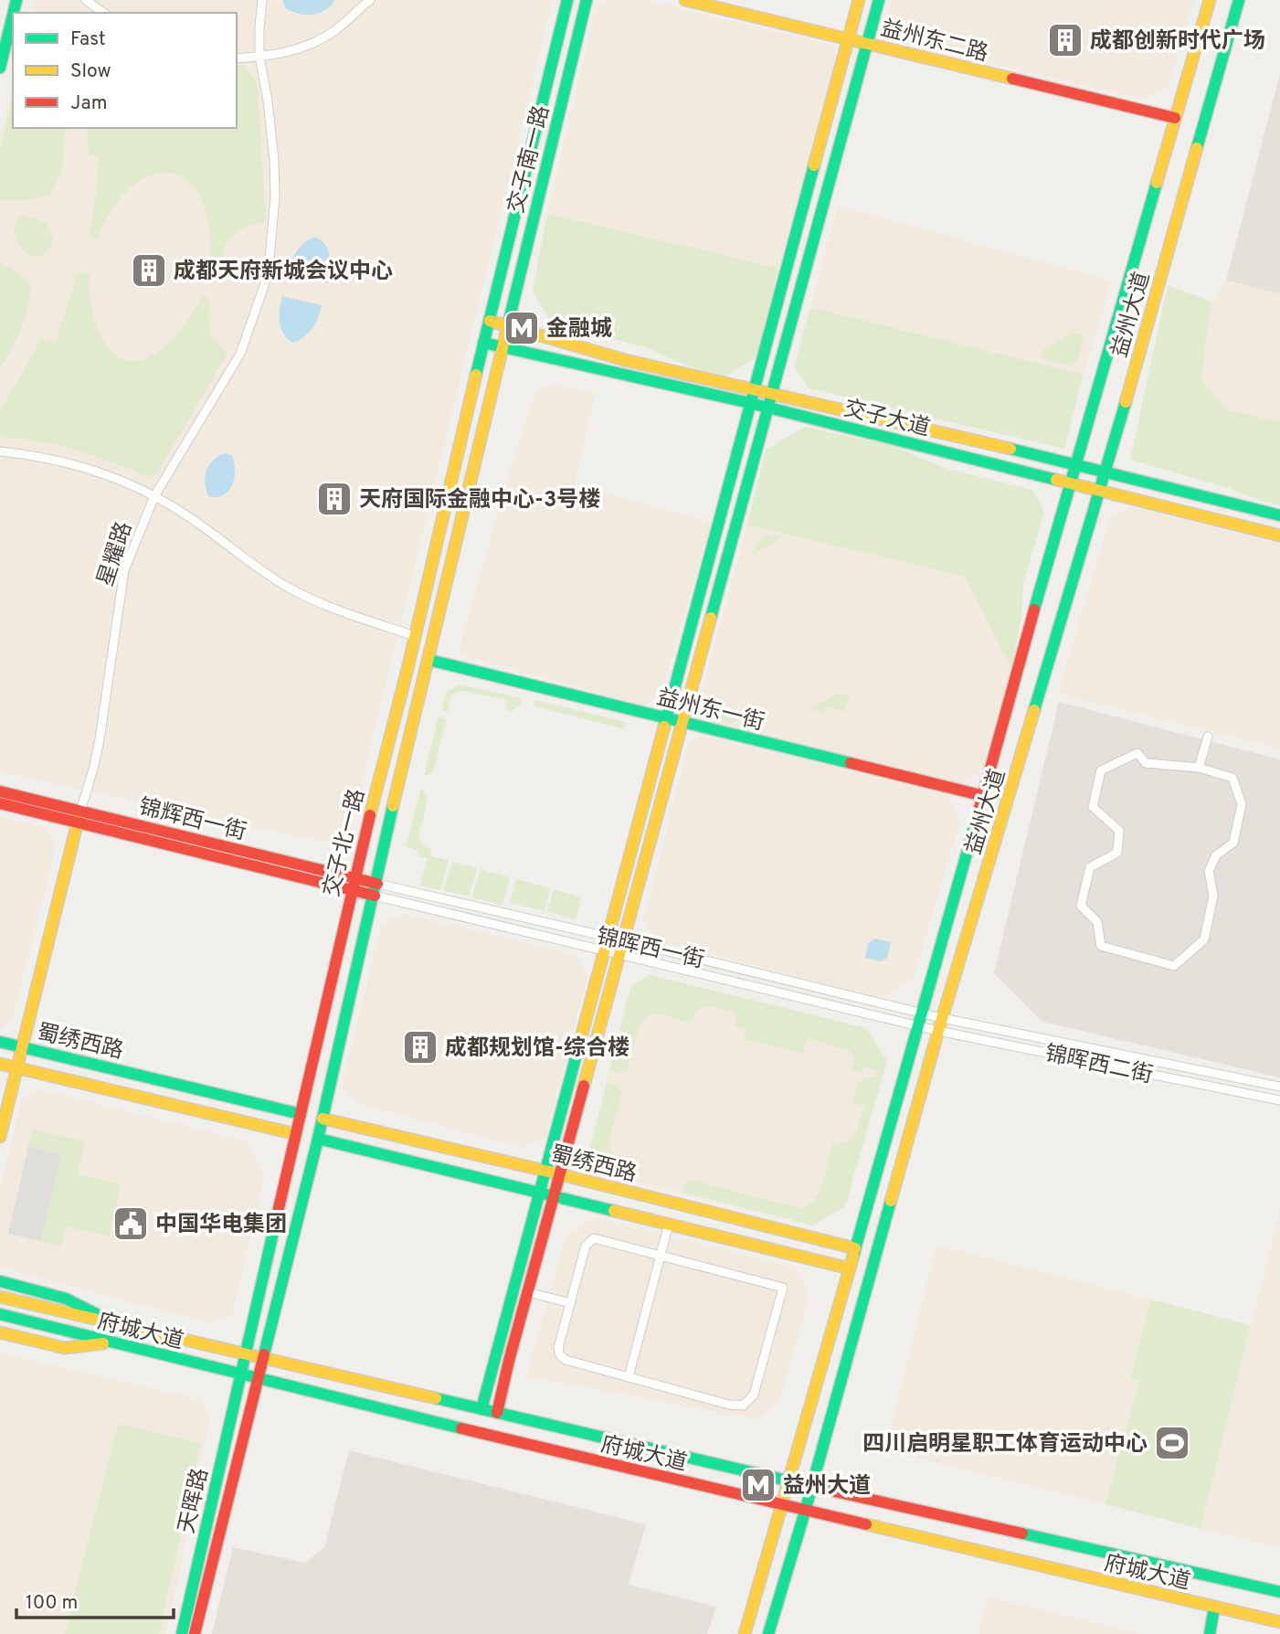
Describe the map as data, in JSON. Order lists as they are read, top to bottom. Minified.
{"streets":{"street":["益州东二路","交子南一路","益州大道","交子大道","星耀路","益州东一街","锦辉西一街","交子北一路","锦晖西一街","蜀绣西路","锦晖西二街","府城大道","天晖路"]},"crossings":[["益州东二路","益州大道"],["交子南一路","交子大道"],["交子南一路","交子北一路"],["益州大道","交子大道"],["益州大道","益州东一街"],["益州大道","锦晖西一街"],["益州大道","蜀绣西路"],["益州大道","锦晖西二街"],["益州大道","府城大道"],["交子大道","交子北一路"],["星耀路","锦辉西一街"],["星耀路","蜀绣西路"],["益州东一街","交子北一路"],["锦辉西一街","交子北一路"],["锦辉西一街","锦晖西一街"],["交子北一路","锦晖西一街"],["交子北一路","蜀绣西路"],["交子北一路","府城大道"],["交子北一路","天晖路"],["锦晖西一街","锦晖西二街"],["府城大道","天晖路"]],"places":{"building":["成都创新时代广场","成都天府新城会议中心","天府国际金融中心-3号楼","成都规划馆-综合楼"],"metro station":["金融城","益州大道"],"public building":["中国华电集团"],"sports":["四川启明星职工体育运动中心"]},"legend":["Fast","Slow","Jam"],"scale_bar":"100 m"}
